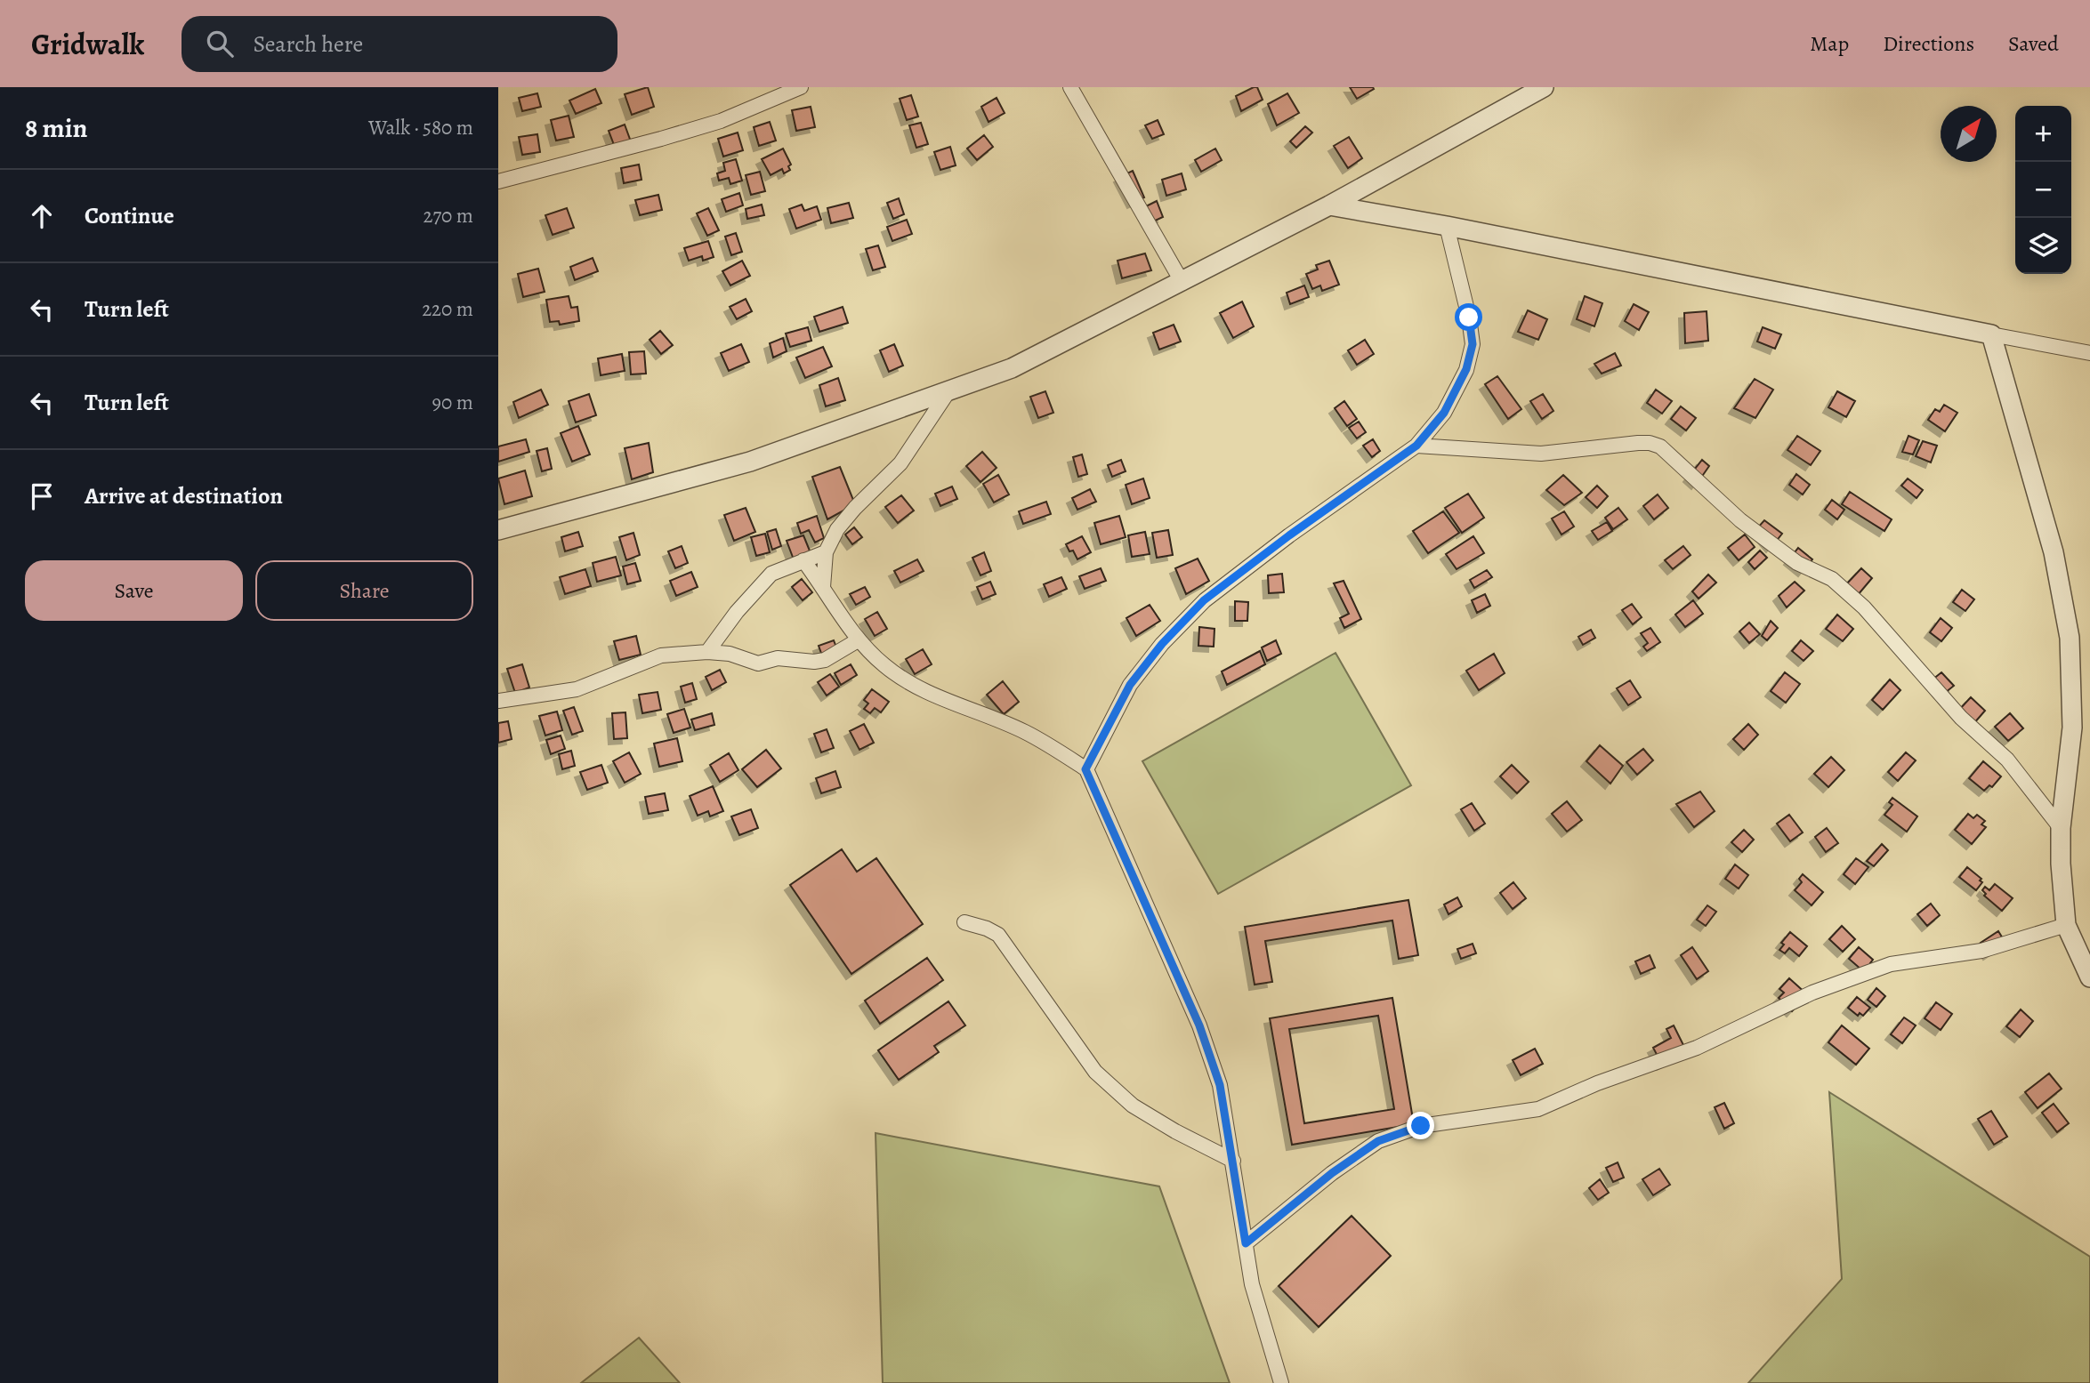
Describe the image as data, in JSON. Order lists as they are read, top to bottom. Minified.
{"north":"top right","page":{"header":"Gridwalk","search":"Search here","nav":["Map","Directions","Saved"],"heading":["8 min","Walk · 580 m"],"map_buttons":["+","−"],"list":[["Continue","270 m"],["Turn left","220 m"],["Turn left","90 m"],"Arrive at destination"],"buttons":["Save","Share"]}}
